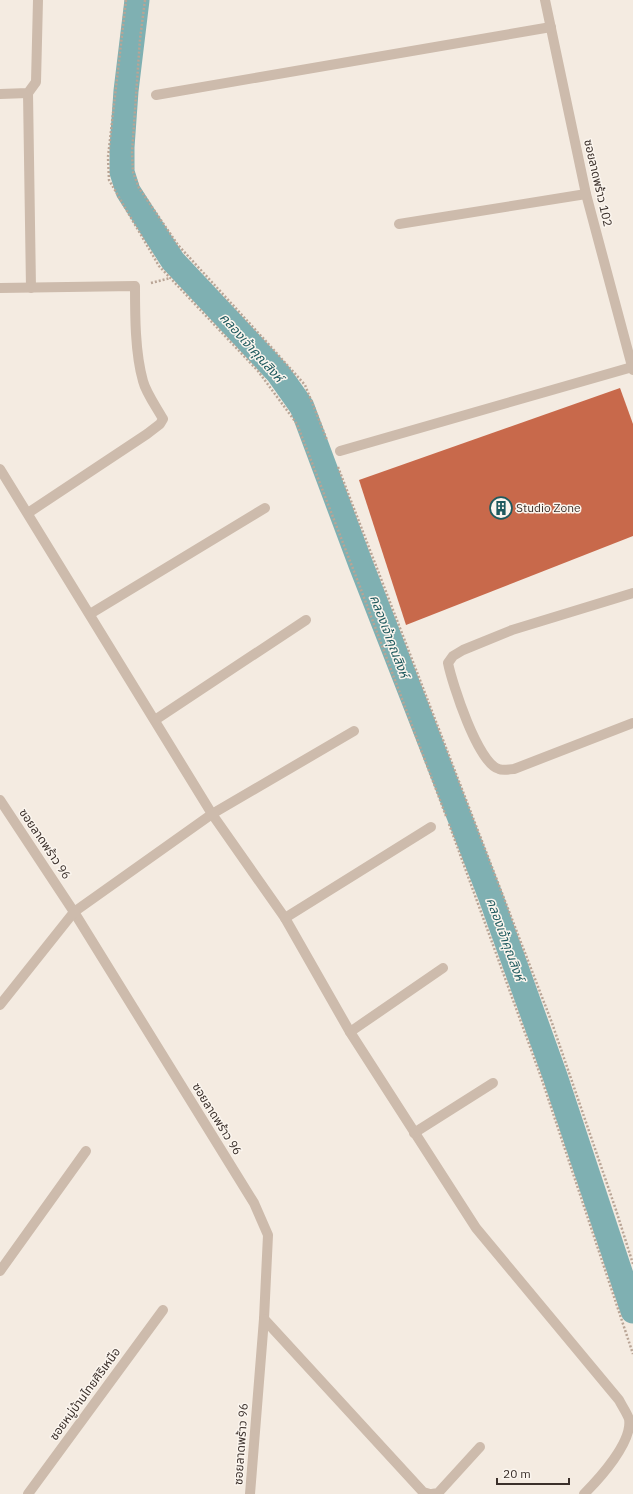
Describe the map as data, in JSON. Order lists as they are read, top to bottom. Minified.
{"streets":{"street":["ซอยลาดพร้าว 102","ซอยลาดพร้าว 96","ซอยหมู่บ้านไทยศิริเหนือ"]},"water":["คลองเจ้าคุณสิงห์"],"places":{"building":["Studio Zone"]},"scale_bar":"20 m"}
